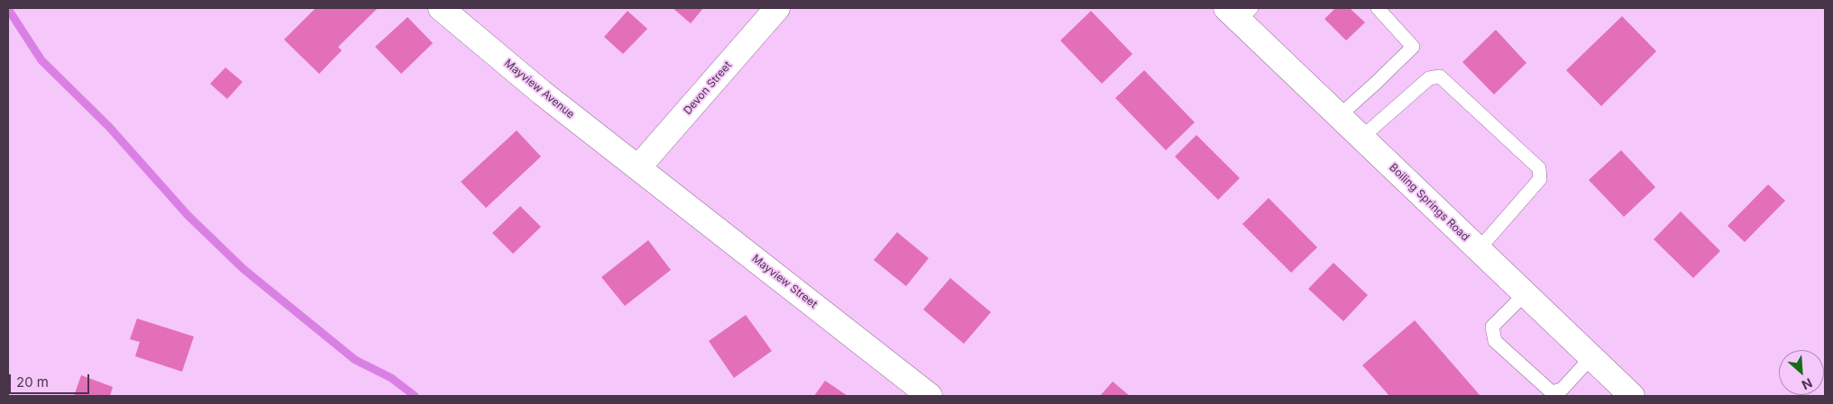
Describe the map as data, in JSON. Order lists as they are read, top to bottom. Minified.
{"streets":{"street":["Devon Street","Mayview Avenue","Boiling Springs Road","Mayview Street"]},"crossings":[["Devon Street","Mayview Avenue"],["Devon Street","Mayview Street"],["Mayview Avenue","Mayview Street"]],"scale_bar":"20 m","north":"bottom right"}
